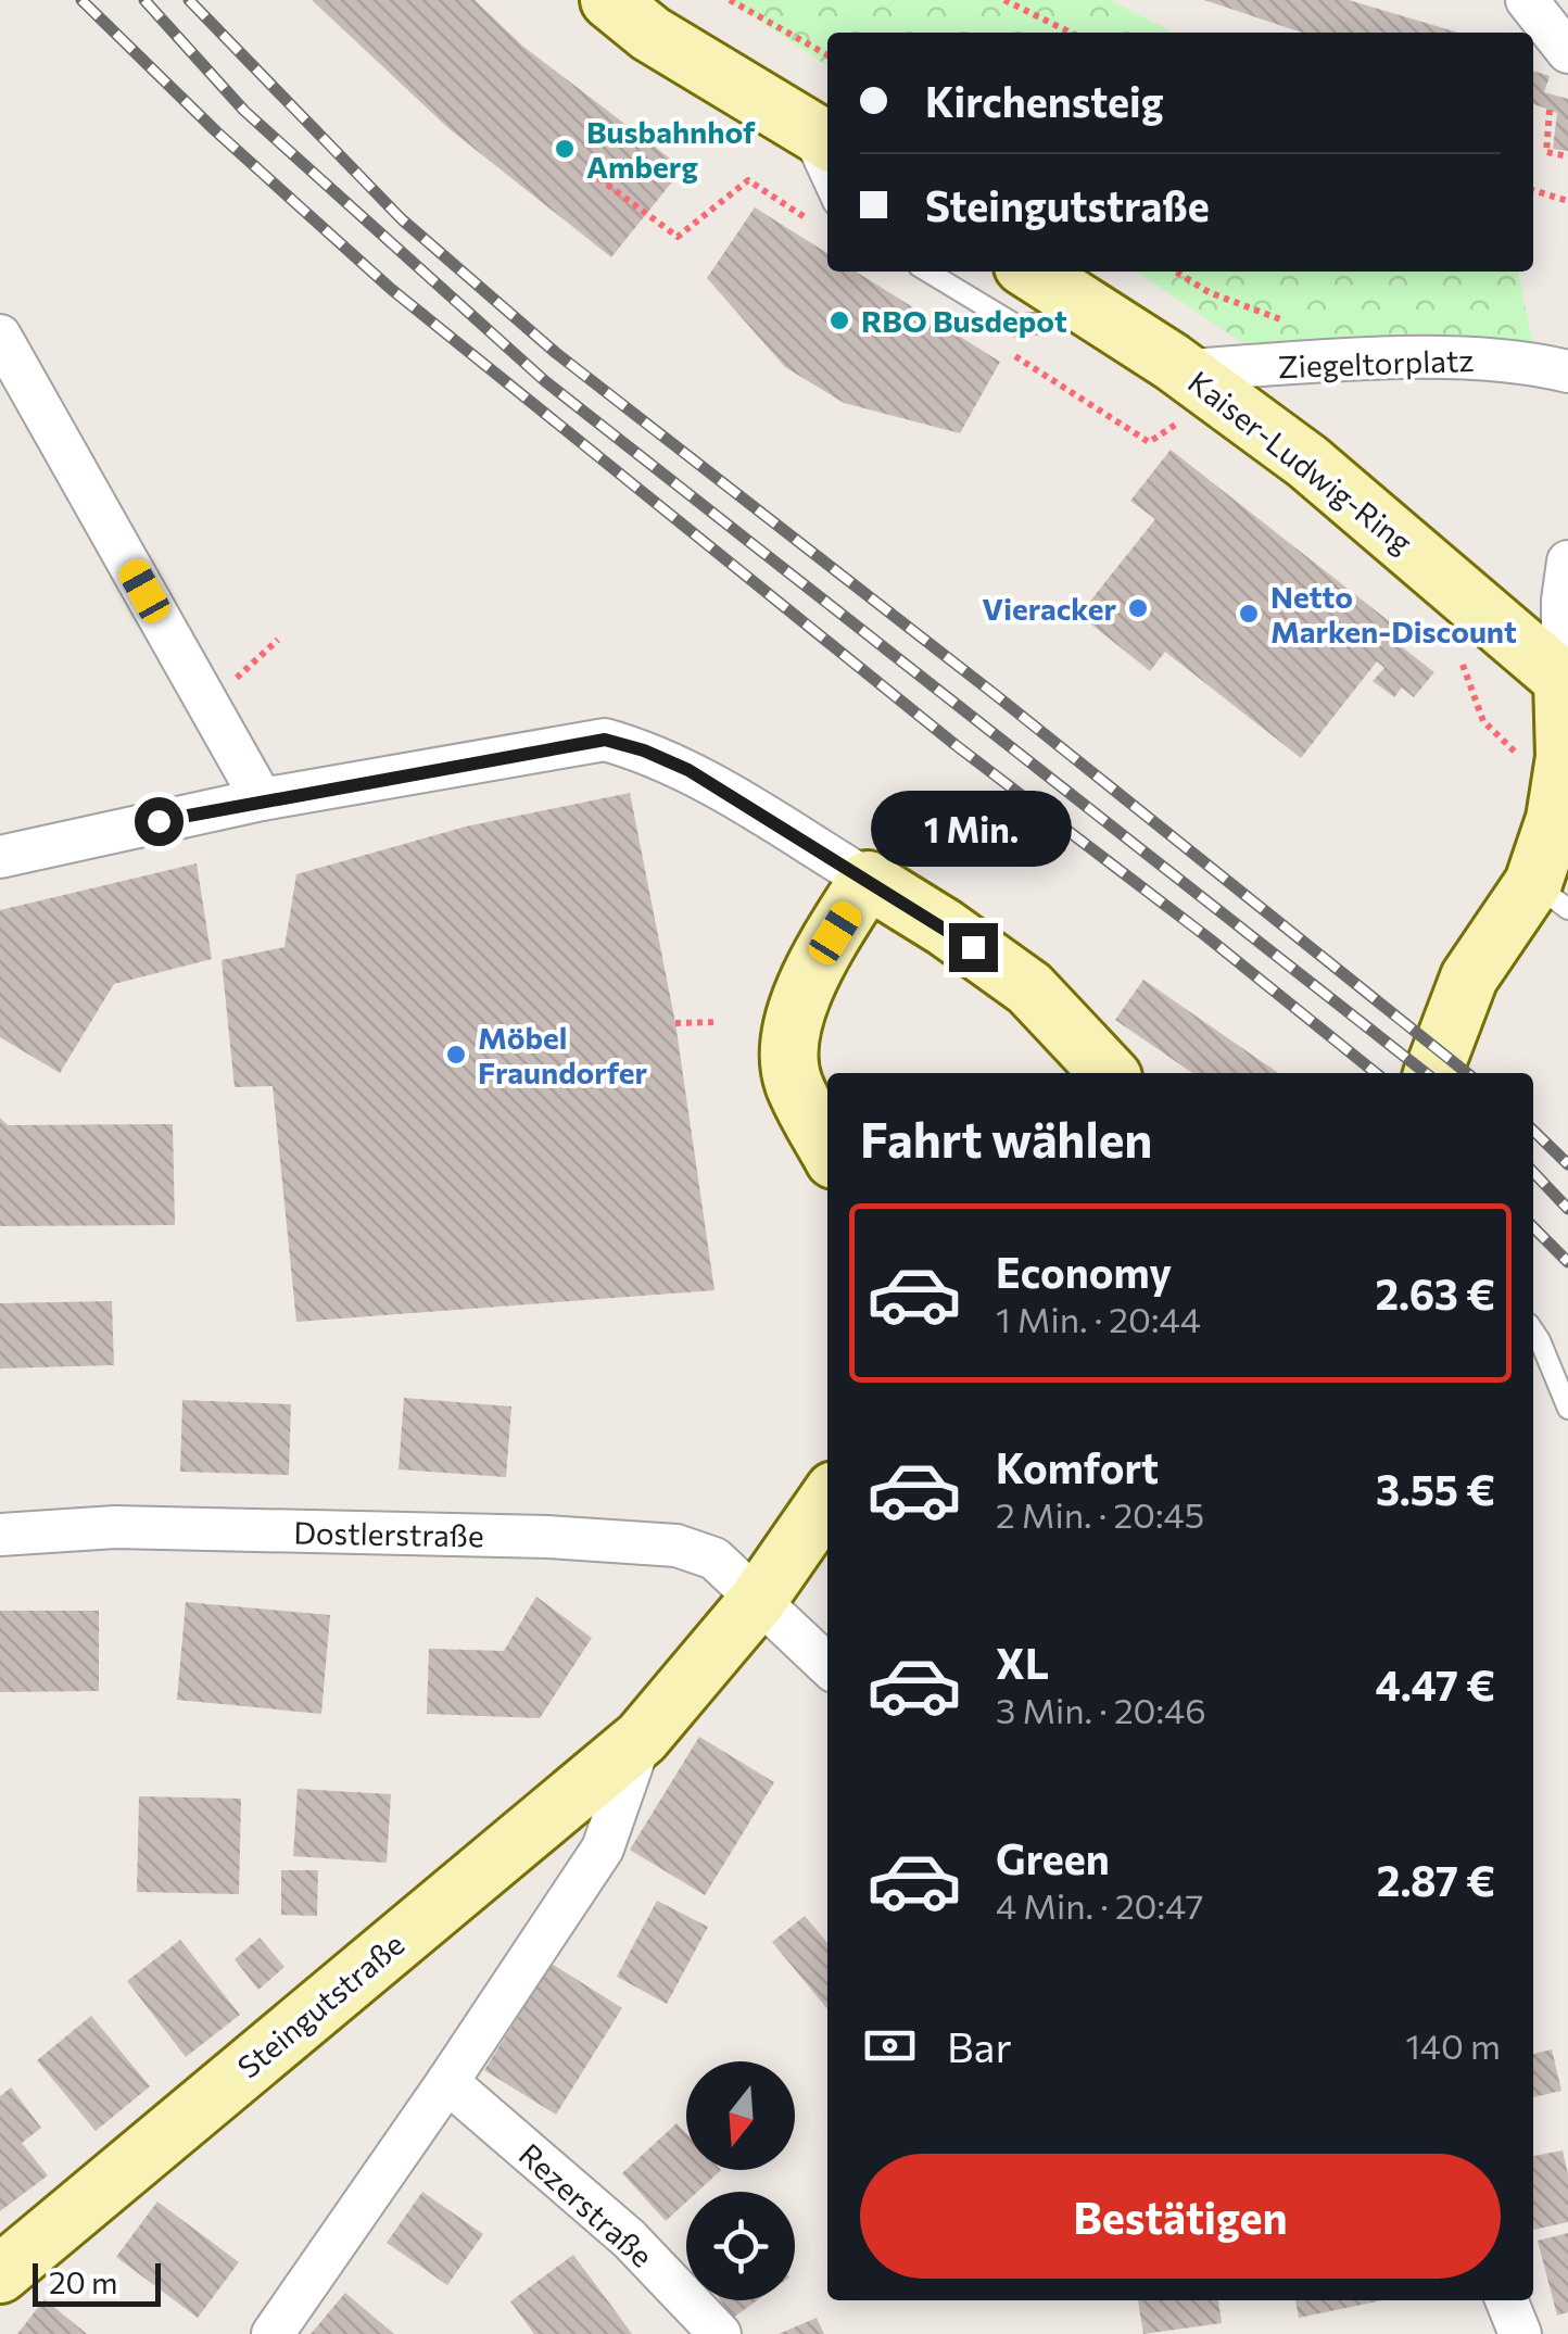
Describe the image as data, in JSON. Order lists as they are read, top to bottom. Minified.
{"streets":{"street":["Ziegeltorplatz","Kaiser-Ludwig-Ring","Dostlerstraße","Steingutstraße","Rezerstraße"]},"crossings":[["Ziegeltorplatz","Kaiser-Ludwig-Ring"],["Dostlerstraße","Steingutstraße"],["Steingutstraße","Rezerstraße"]],"places":["Busbahnhof Amberg","RBO Busdepot","Vieracker","Netto Marken-Discount","Möbel Fraundorfer"],"scale_bar":"20 m","north":"bottom","page":{"banner":["Kirchensteig","Steingutstraße"],"bubble":"1 Min.","heading":"Fahrt wählen","list":[{"name":"Economy","note":"1 Min. · 20:44","value":"2.63 €"},{"name":"Komfort","note":"2 Min. · 20:45","value":"3.55 €"},{"name":"XL","note":"3 Min. · 20:46","value":"4.47 €"},{"name":"Green","note":"4 Min. · 20:47","value":"2.87 €"}],"pay":["Bar","140 m"],"buttons":"Bestätigen","scale":"20 m"}}
